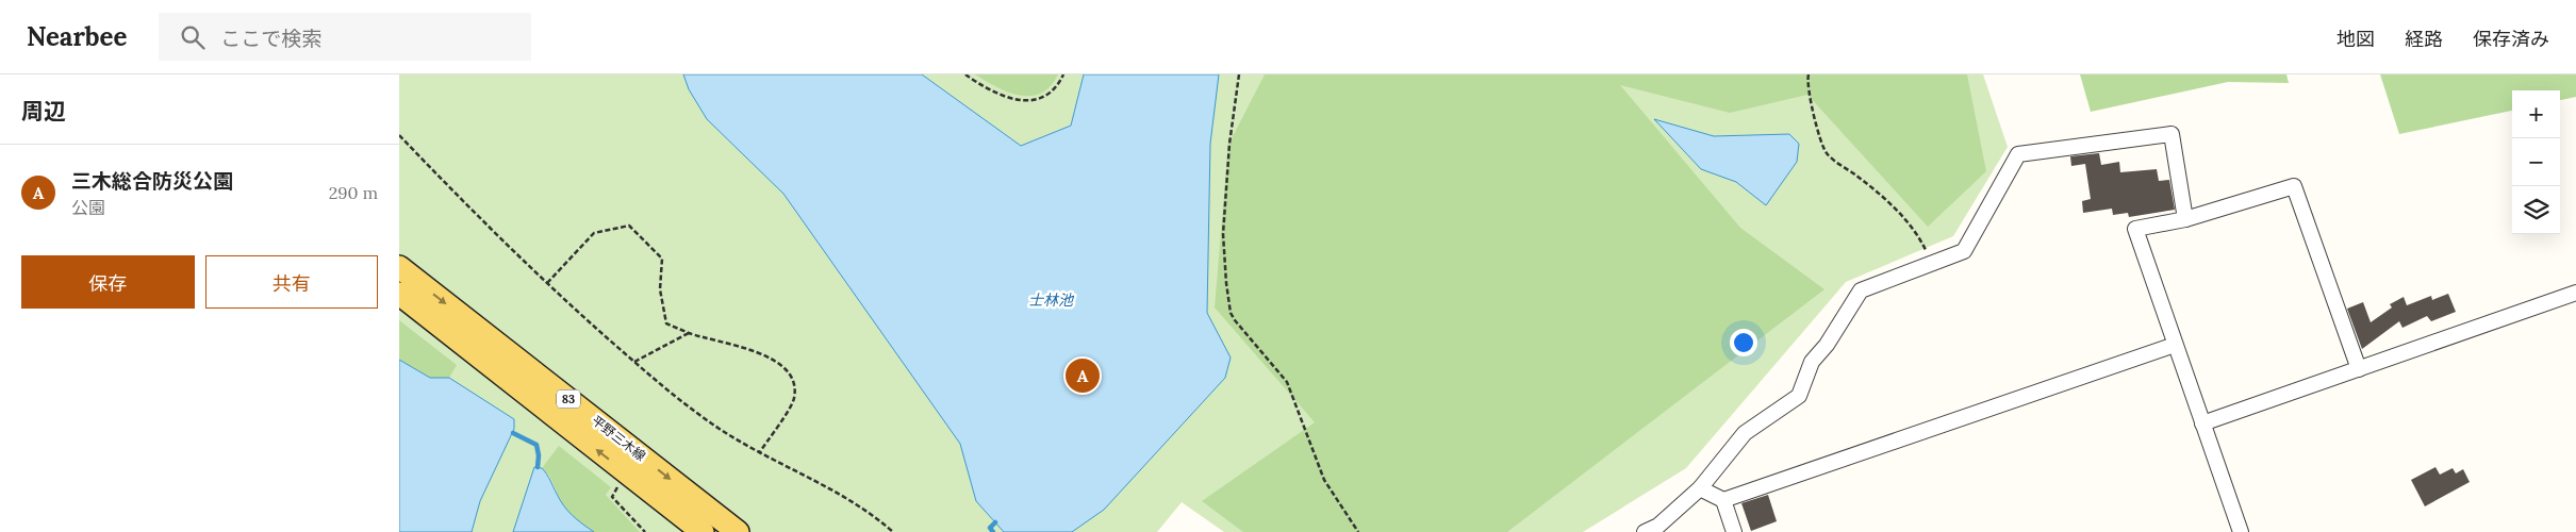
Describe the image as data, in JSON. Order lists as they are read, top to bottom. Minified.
{"streets":{"main road":["83","平野三木線"]},"water":["士林池"],"page":{"header":"Nearbee","search":"ここで検索","nav":["地図","経路","保存済み"],"heading":"周辺","map_buttons":["+","−"],"list":[{"mark":"A","name":"三木総合防災公園","note":"公園","value":"290 m"}],"buttons":["保存","共有"],"pins":"A"}}
